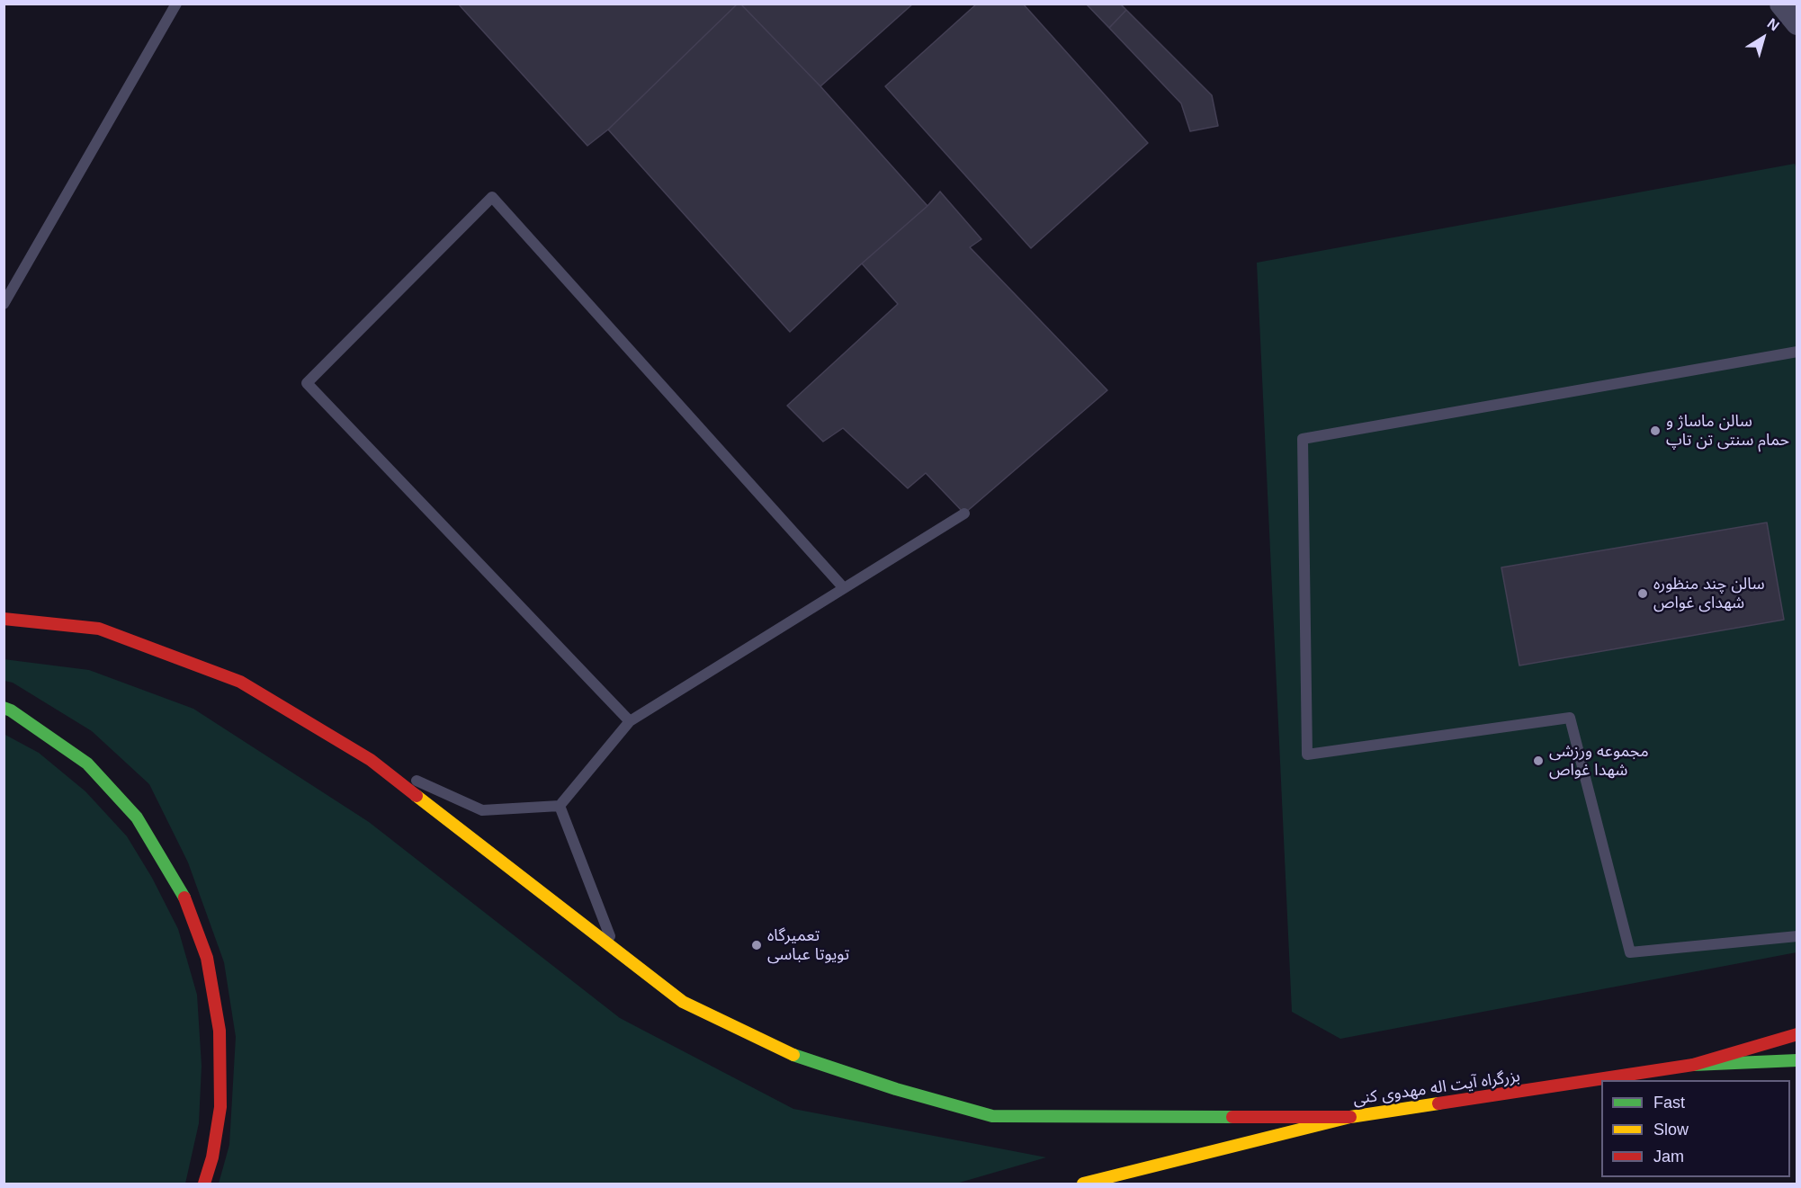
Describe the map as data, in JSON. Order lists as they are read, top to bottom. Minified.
{"streets":{"main road":["بزرگراه آیت اله مهدوی کنی"]},"places":["سالن ماساژ و حمام سنتی تن تاپ","سالن چند منظوره شهدای غواص","مجموعه ورزشی شهدا غواص","تعمیرگاه تویوتا عباسی"],"legend":["Fast","Slow","Jam"],"north":"top right"}
